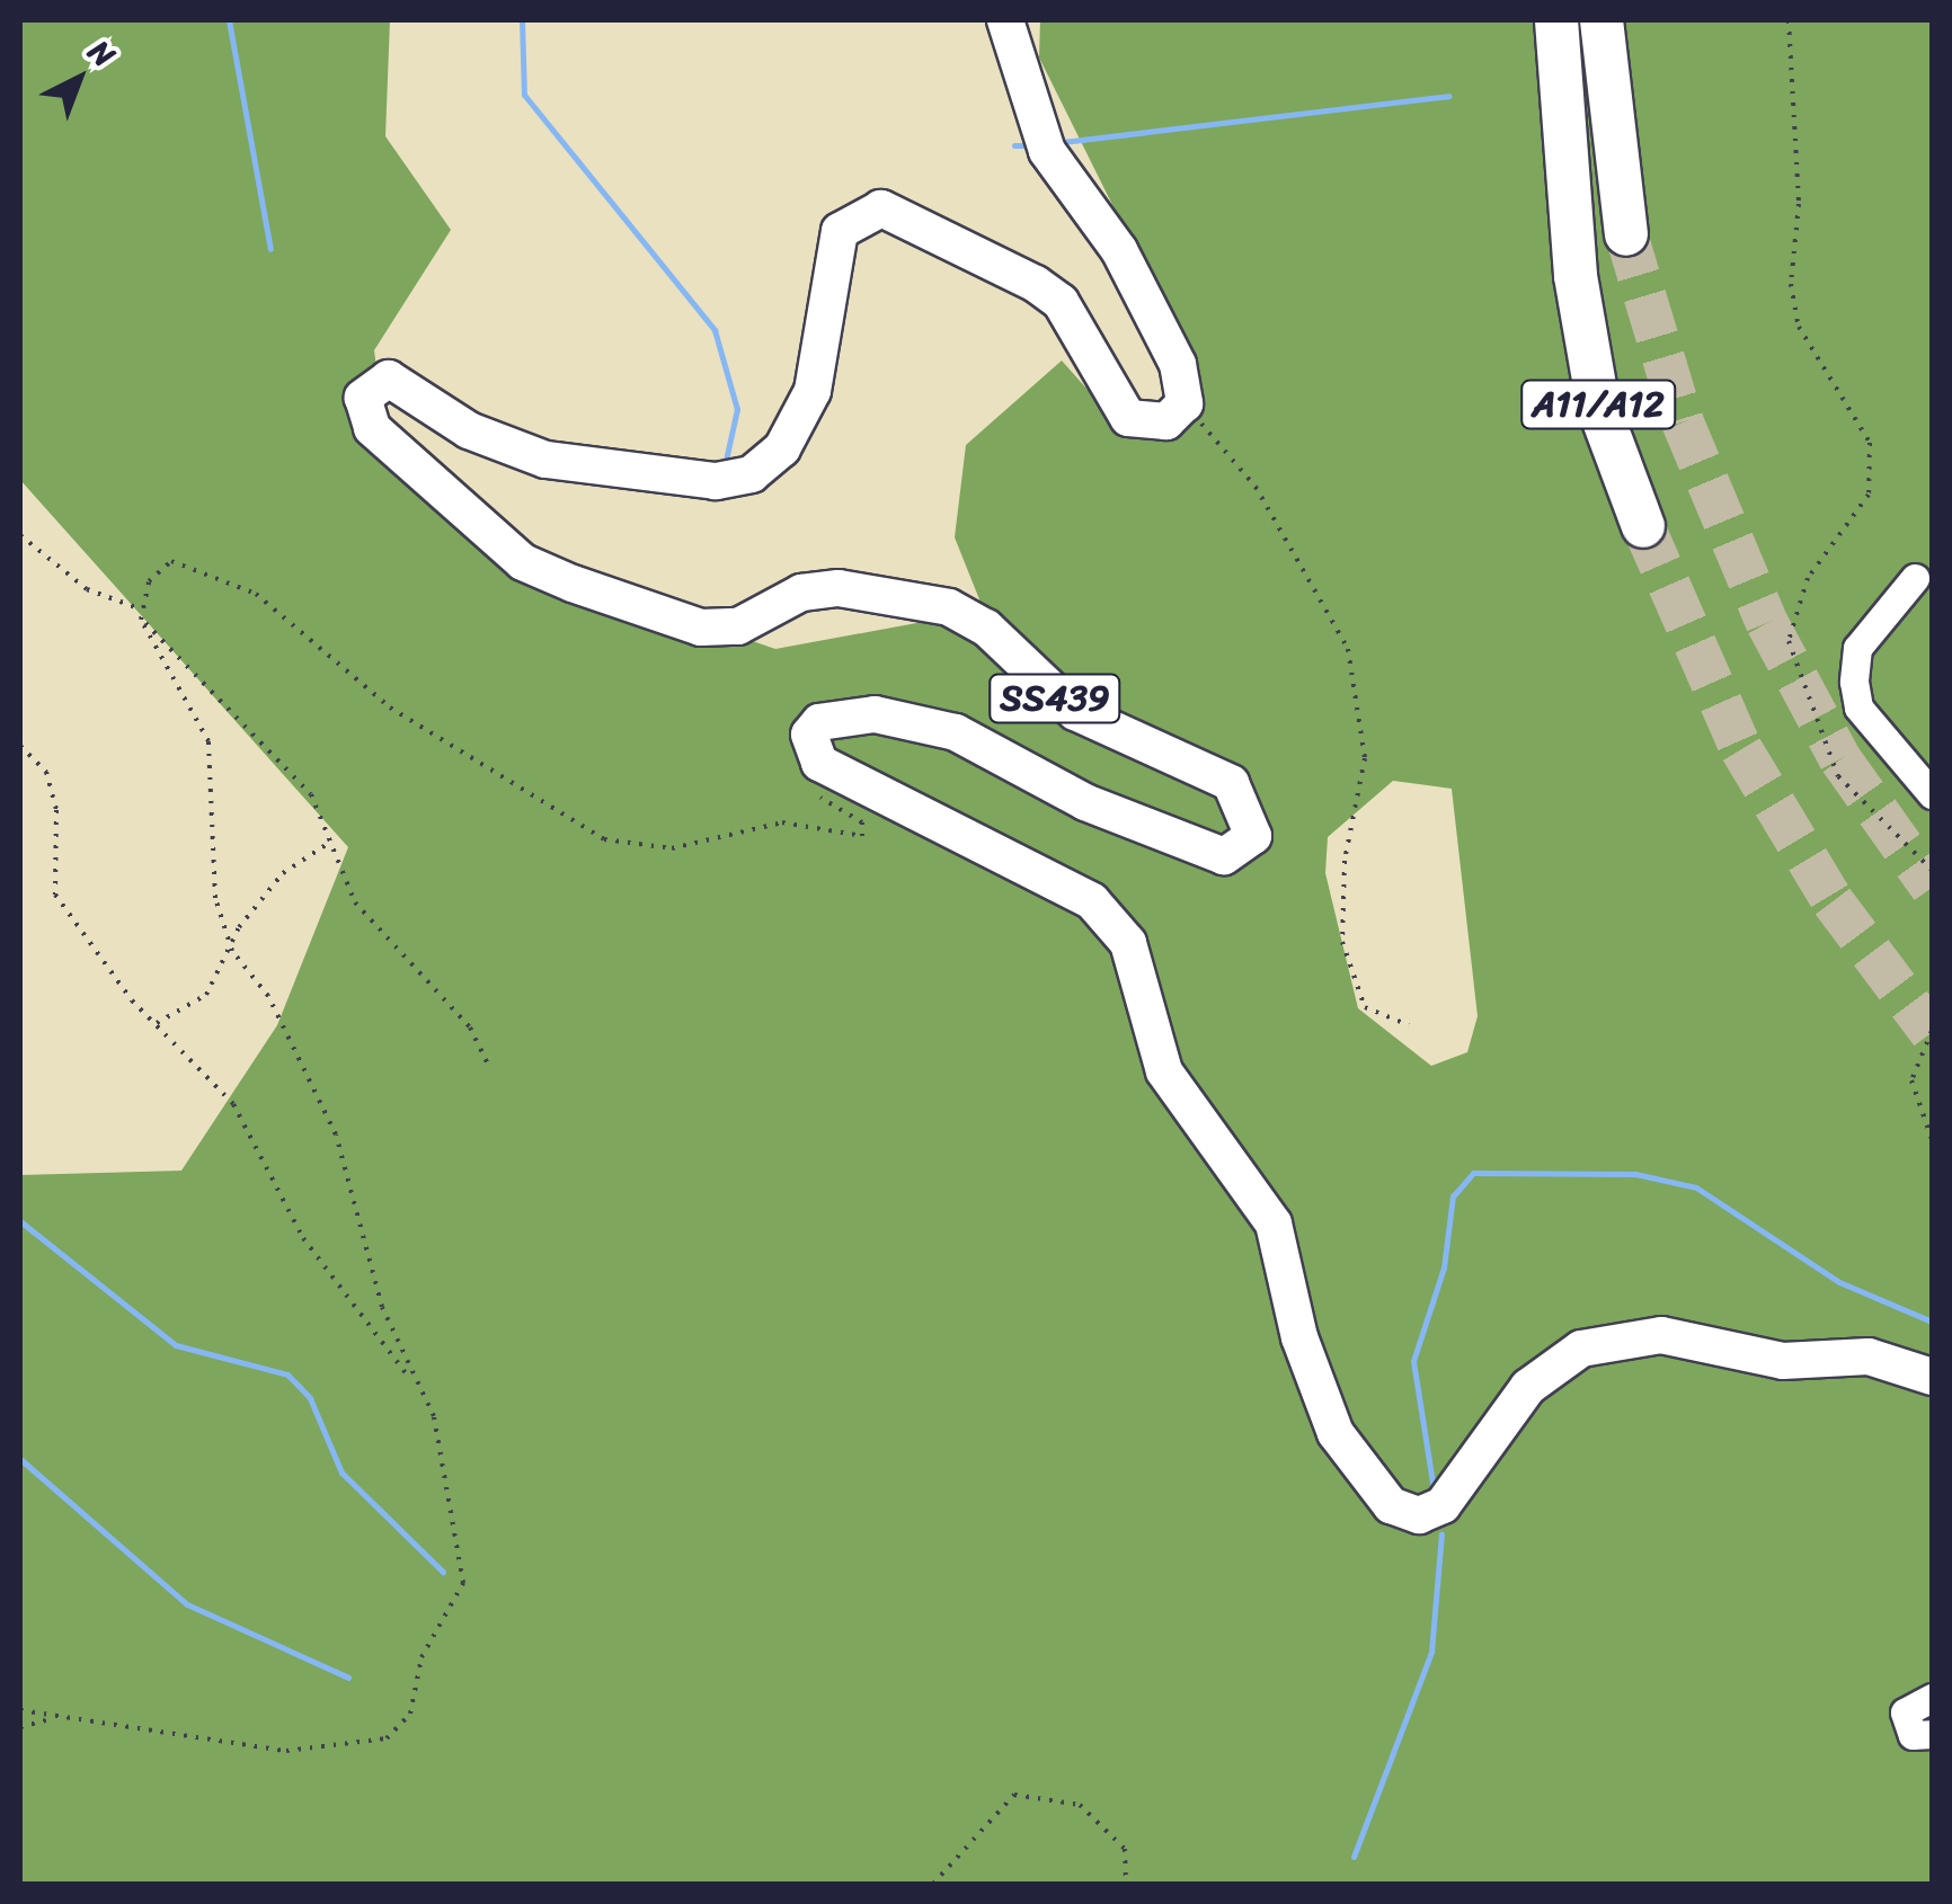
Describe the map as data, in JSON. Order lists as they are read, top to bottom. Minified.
{"streets":{"highway":["A11/A12"],"main road":["SS439"]},"north":"top right"}
